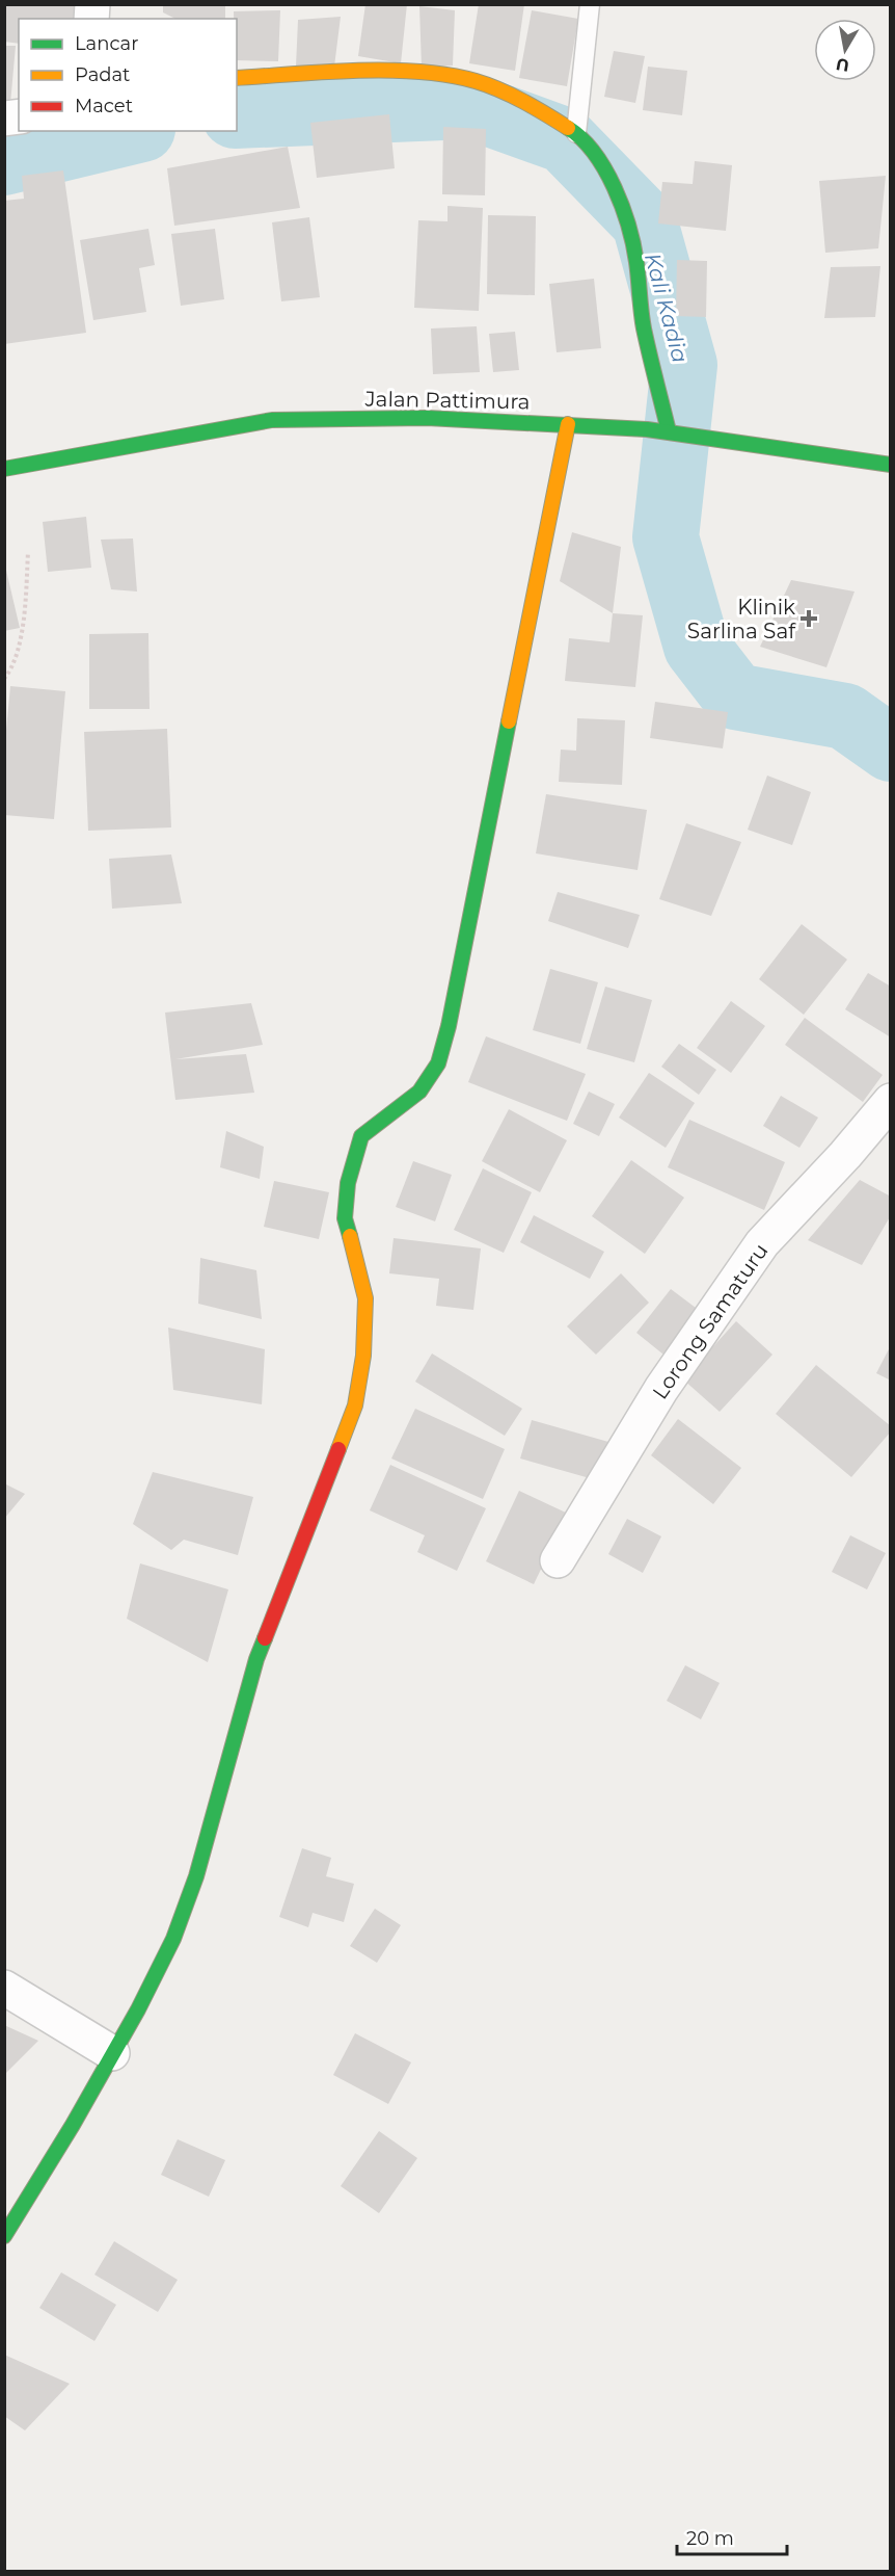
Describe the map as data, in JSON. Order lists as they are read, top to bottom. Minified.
{"streets":{"main road":["Jalan Pattimura"],"street":["Lorong Samaturu"]},"water":["Kali Kadia"],"places":{"health":["Klinik Sarlina Saf"]},"legend":["Lancar","Padat","Macet"],"scale_bar":"20 m","north":"bottom"}
